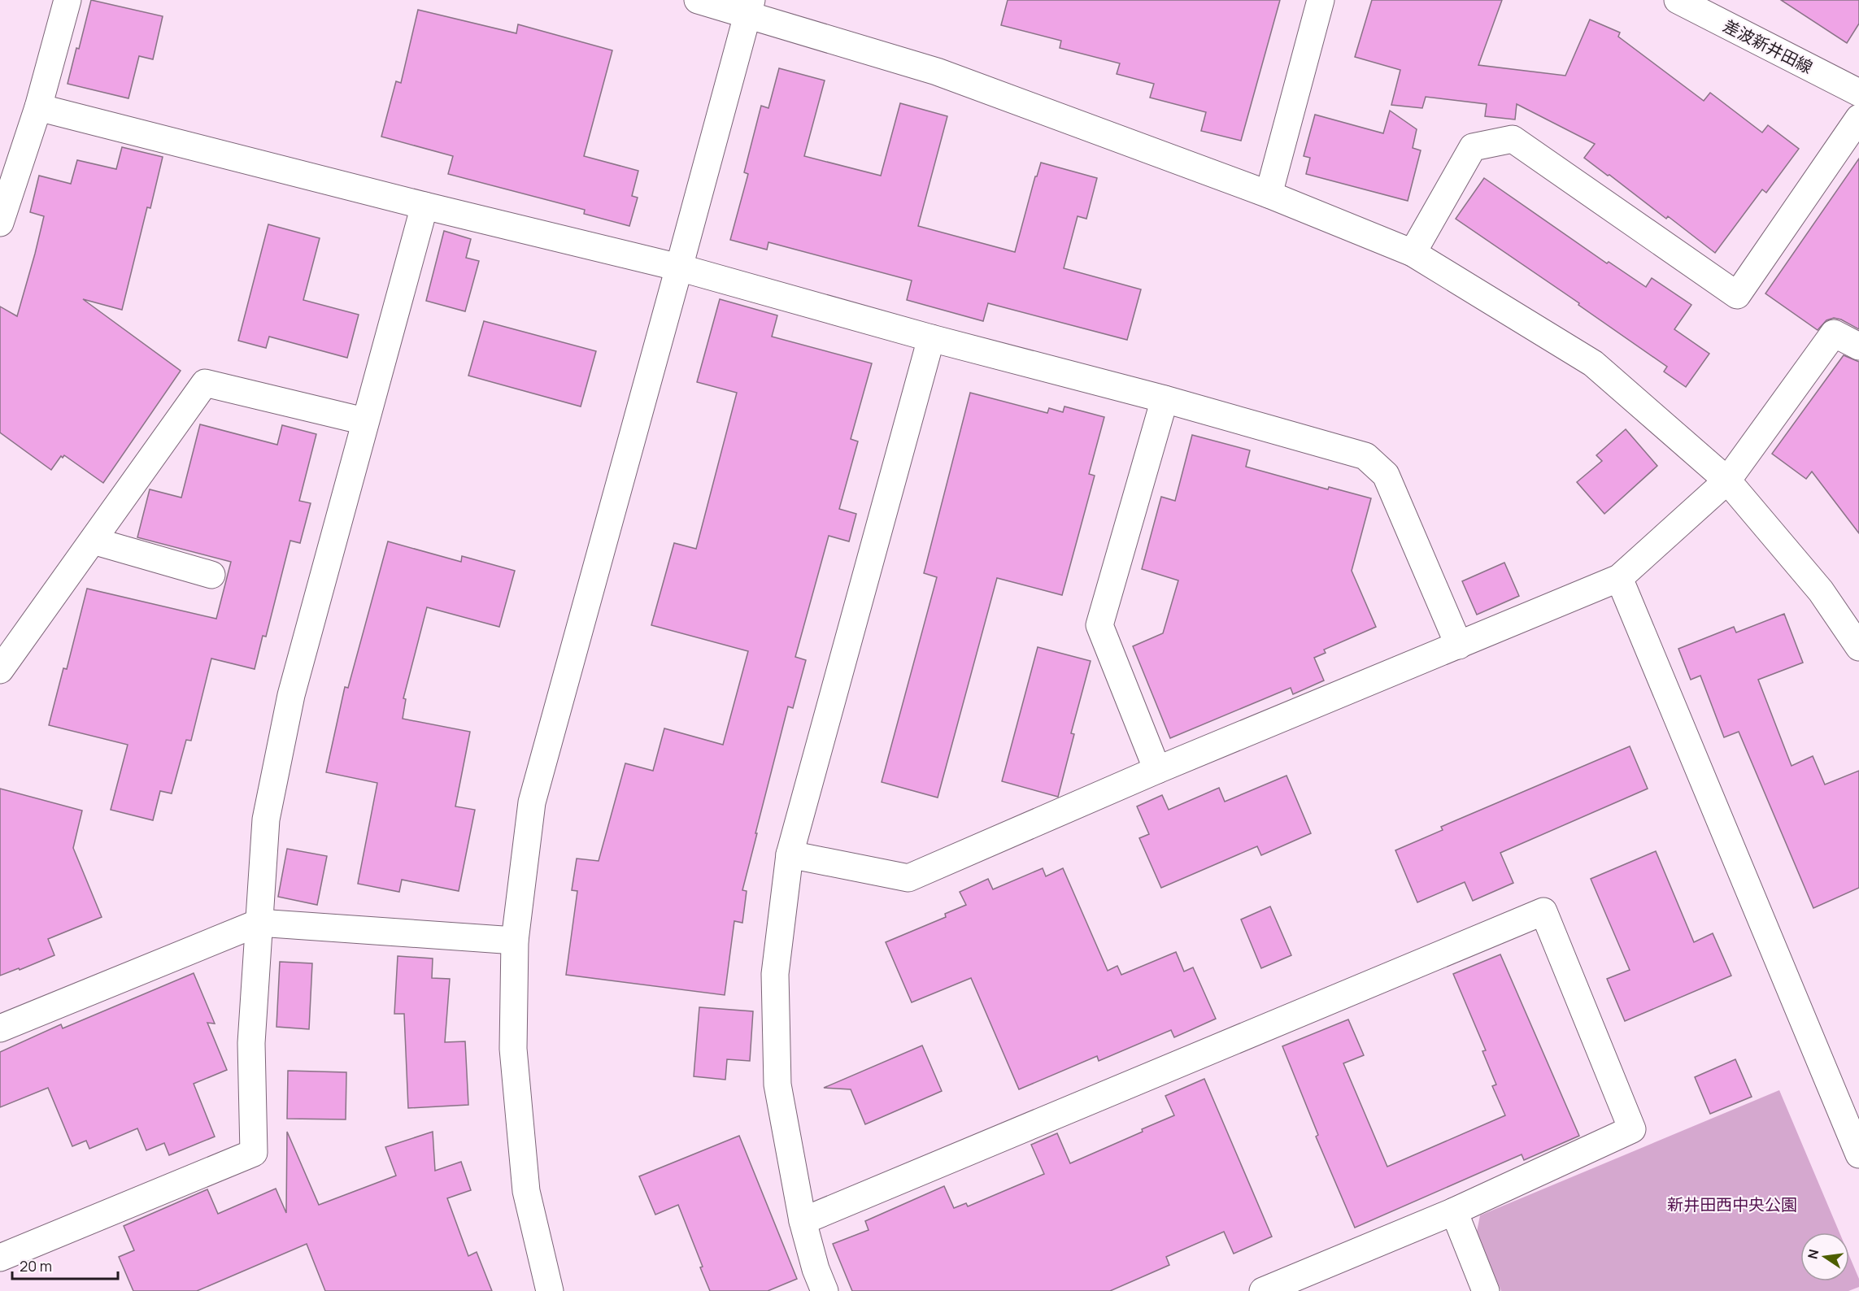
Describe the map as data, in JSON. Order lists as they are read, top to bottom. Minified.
{"streets":{"street":["差波新井田線"]},"parks":["新井田西中央公園"],"scale_bar":"20 m","north":"left"}
